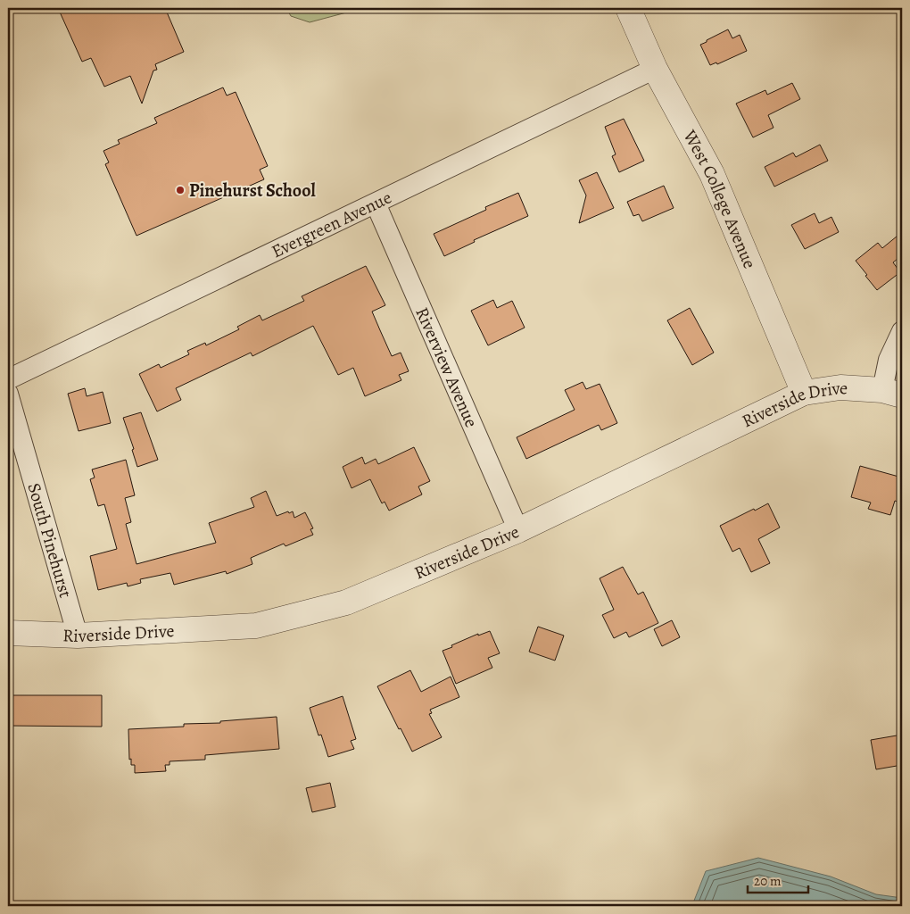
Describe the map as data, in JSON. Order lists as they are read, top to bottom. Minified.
{"streets":{"street":["West College Avenue","Evergreen Avenue","Riverview Avenue","Riverside Drive","South Pinehurst"]},"crossings":[["West College Avenue","Evergreen Avenue"],["West College Avenue","Riverside Drive"],["Evergreen Avenue","Riverview Avenue"],["Riverview Avenue","Riverside Drive"],["Riverside Drive","South Pinehurst"]],"places":["Pinehurst School"],"scale_bar":"20 m"}
